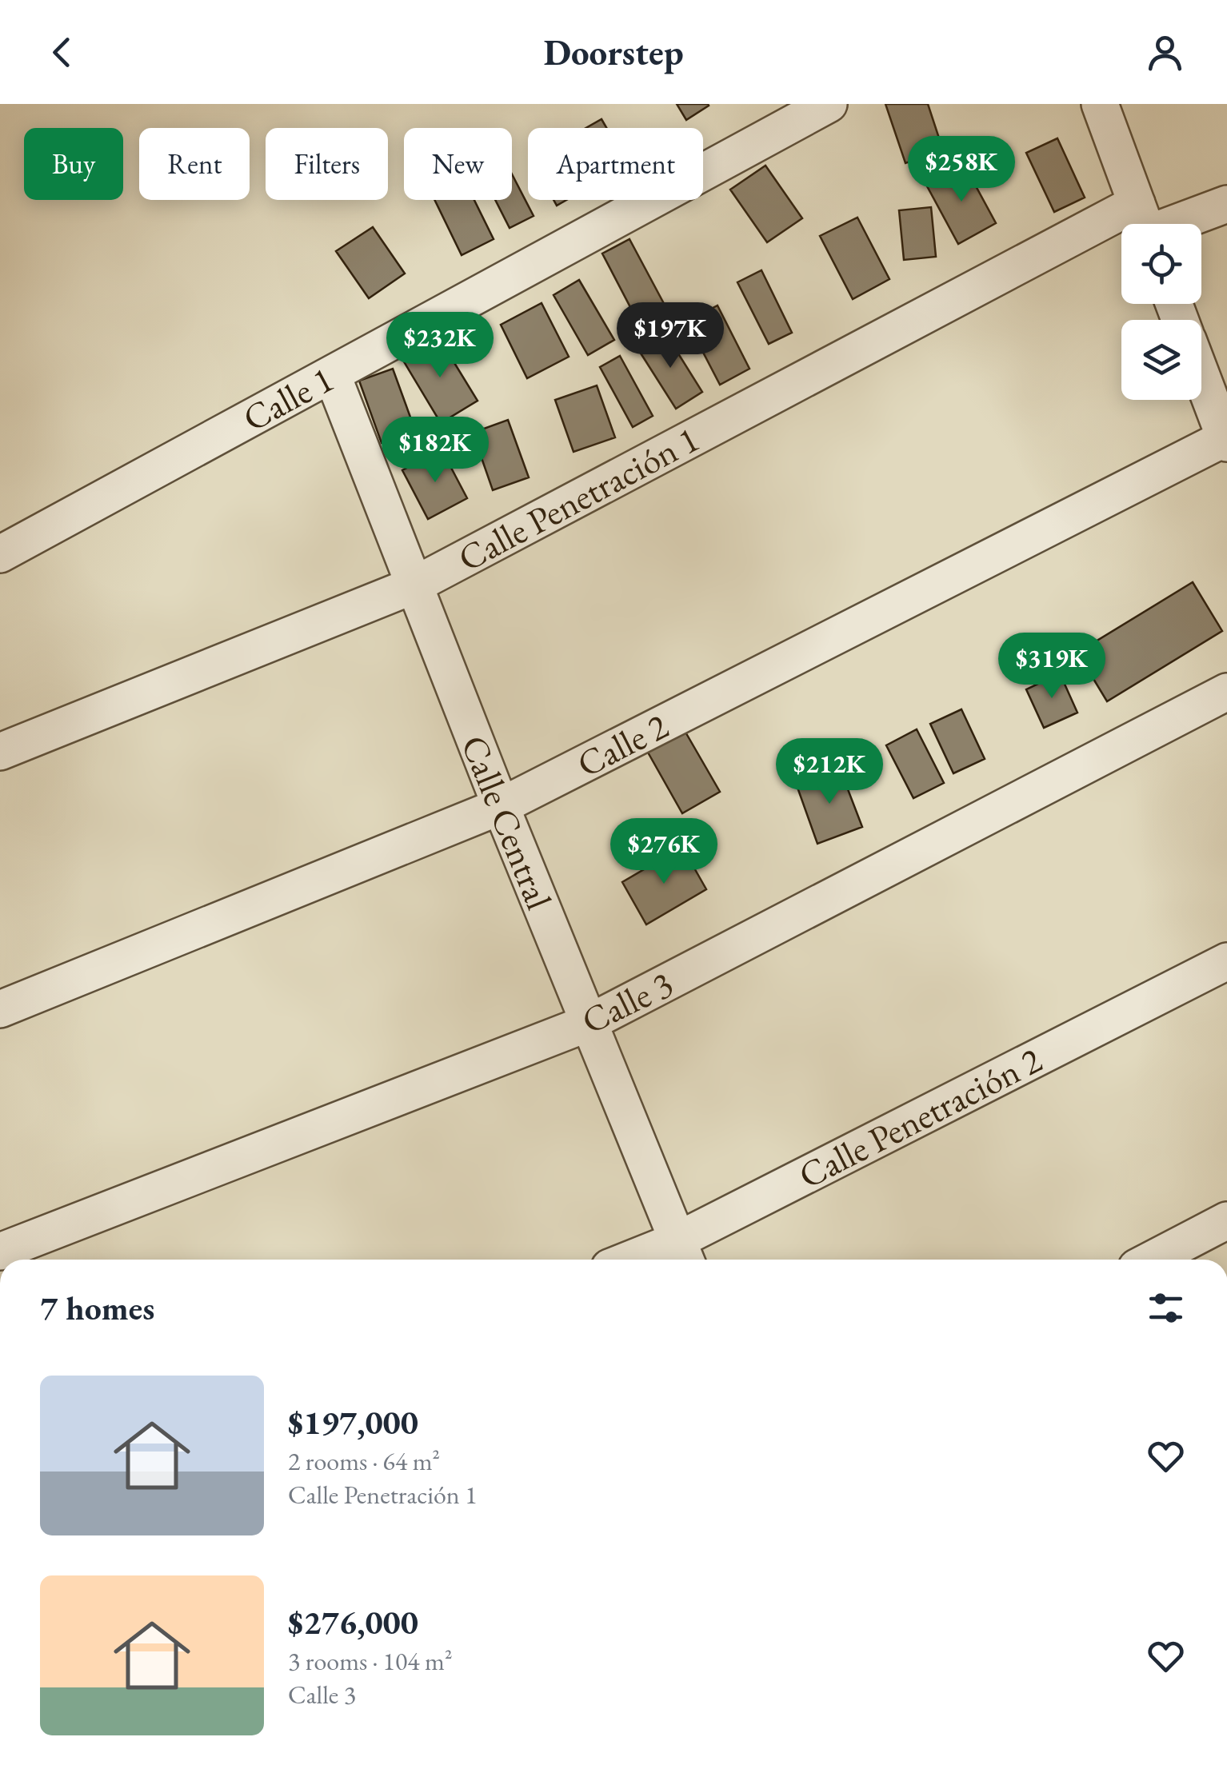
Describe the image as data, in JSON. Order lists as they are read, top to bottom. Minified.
{"streets":{"street":["Calle 1","Calle Penetración 1","Calle 2","Calle Central","Calle 3","Calle Penetración 2"]},"crossings":[["Calle 1","Calle Central"],["Calle Penetración 1","Calle Central"],["Calle 2","Calle Central"],["Calle Central","Calle 3"],["Calle Central","Calle Penetración 2"]],"page":{"header":"Doorstep","chip":["Buy","Rent","Filters","New","Apartment"],"price":["$258K","$197K","$232K","$182K","$319K","$212K","$276K"],"heading":"7 homes","list":[{"name":"$197,000","note":"2 rooms · 64 m² · Calle Penetración 1"},{"name":"$276,000","note":"3 rooms · 104 m² · Calle 3"}]}}
